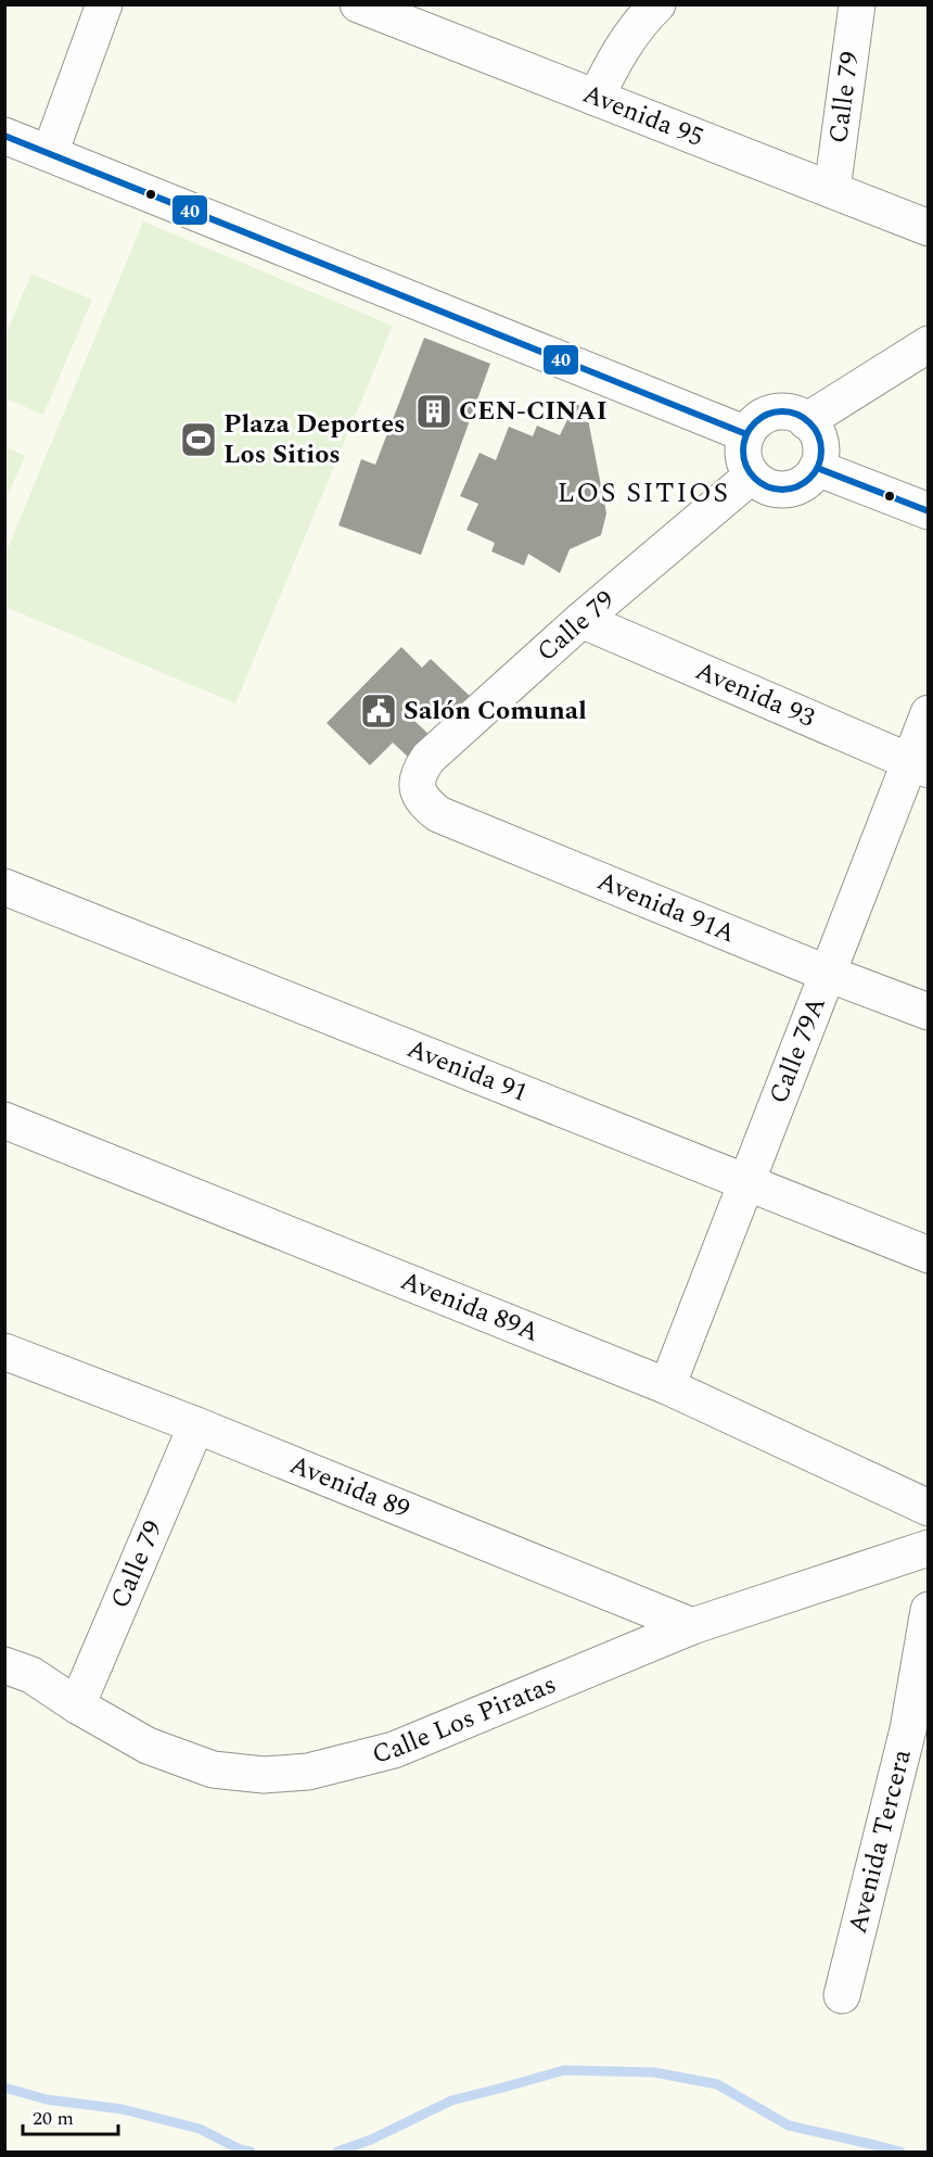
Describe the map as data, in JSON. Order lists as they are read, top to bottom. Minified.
{"streets":{"street":["Calle 79","Avenida 95","Avenida 93","Avenida 91A","Calle 79A","Avenida 91","Avenida 89A","Avenida 89","Calle Los Piratas","Avenida Tercera"]},"crossings":[["Calle 79","Avenida 95"],["Calle 79","Avenida 93"],["Calle 79","Avenida 91A"],["Calle 79","Avenida 89"],["Calle 79","Calle Los Piratas"],["Avenida 93","Calle 79A"],["Avenida 91A","Calle 79A"],["Calle 79A","Avenida 91"],["Calle 79A","Avenida 89A"],["Avenida 89","Calle Los Piratas"]],"districts":["LOS SITIOS"],"places":{"building":["CEN-CINAI"],"sports":["Plaza Deportes Los Sitios"],"public building":["Salón Comunal"]},"lines":["transit line 40"],"scale_bar":"20 m"}
